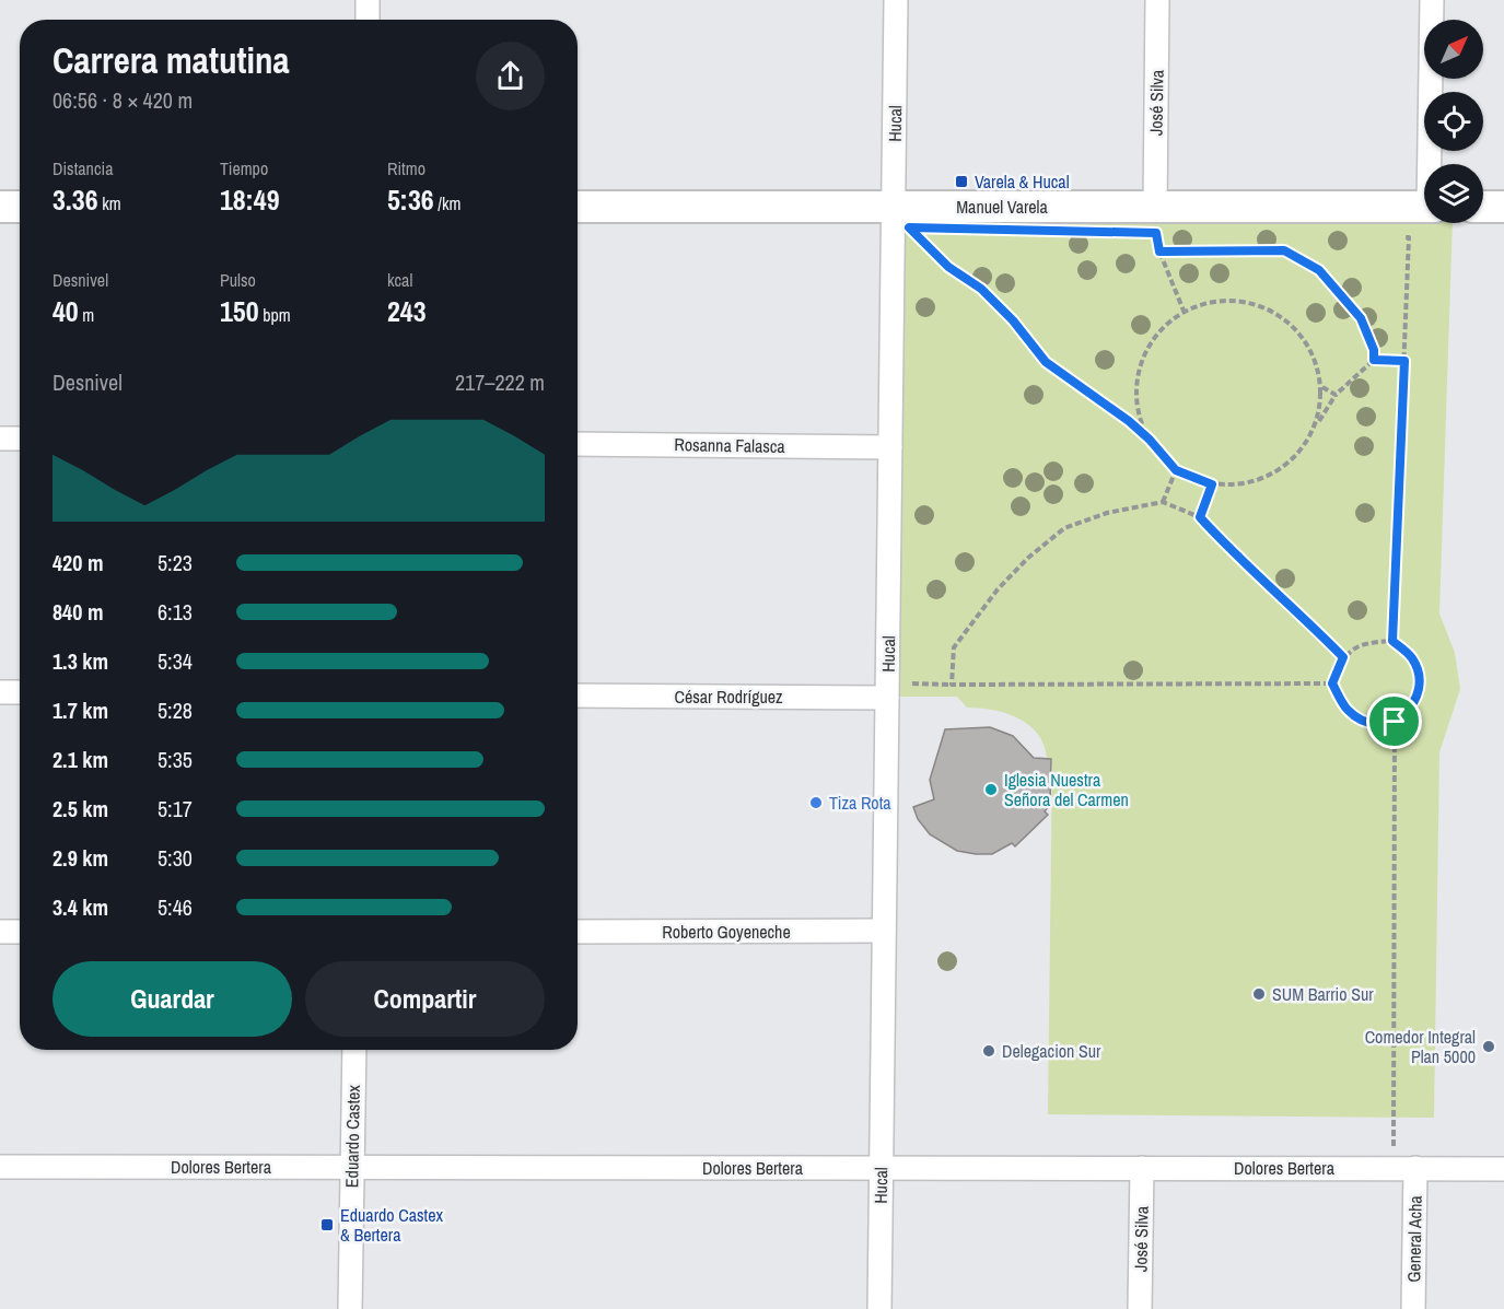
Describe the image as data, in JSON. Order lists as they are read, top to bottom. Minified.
{"streets":{"street":["José Silva","Hucal","Manuel Varela","Rosanna Falasca","César Rodríguez","Roberto Goyeneche","Eduardo Castex","Dolores Bertera","General Acha"]},"crossings":[["José Silva","Manuel Varela"],["José Silva","Dolores Bertera"],["Hucal","Manuel Varela"],["Hucal","Rosanna Falasca"],["Hucal","César Rodríguez"],["Hucal","Roberto Goyeneche"],["Hucal","Dolores Bertera"],["Eduardo Castex","Dolores Bertera"],["Dolores Bertera","General Acha"]],"places":{"transit":["Varela & Hucal","Eduardo Castex & Bertera"],"other":["Iglesia Nuestra Señora del Carmen","Tiza Rota","SUM Barrio Sur","Comedor Integral Plan 5000","Delegacion Sur"]},"north":"top right","page":{"heading":["Carrera matutina","06:56 · 8 × 420 m"],"stats":[["Distancia","3.36 km"],["Tiempo","18:49"],["Ritmo","5:36 /km"],["Desnivel","40 m"],["Pulso","150 bpm"],["kcal","243"]],"chart":["Desnivel","217–222 m"],"list":[{"name":"420 m","note":"5:23"},{"name":"840 m","note":"6:13"},{"name":"1.3 km","note":"5:34"},{"name":"1.7 km","note":"5:28"},{"name":"2.1 km","note":"5:35"},{"name":"2.5 km","note":"5:17"},{"name":"2.9 km","note":"5:30"},{"name":"3.4 km","note":"5:46"}],"buttons":["Guardar","Compartir"]}}
